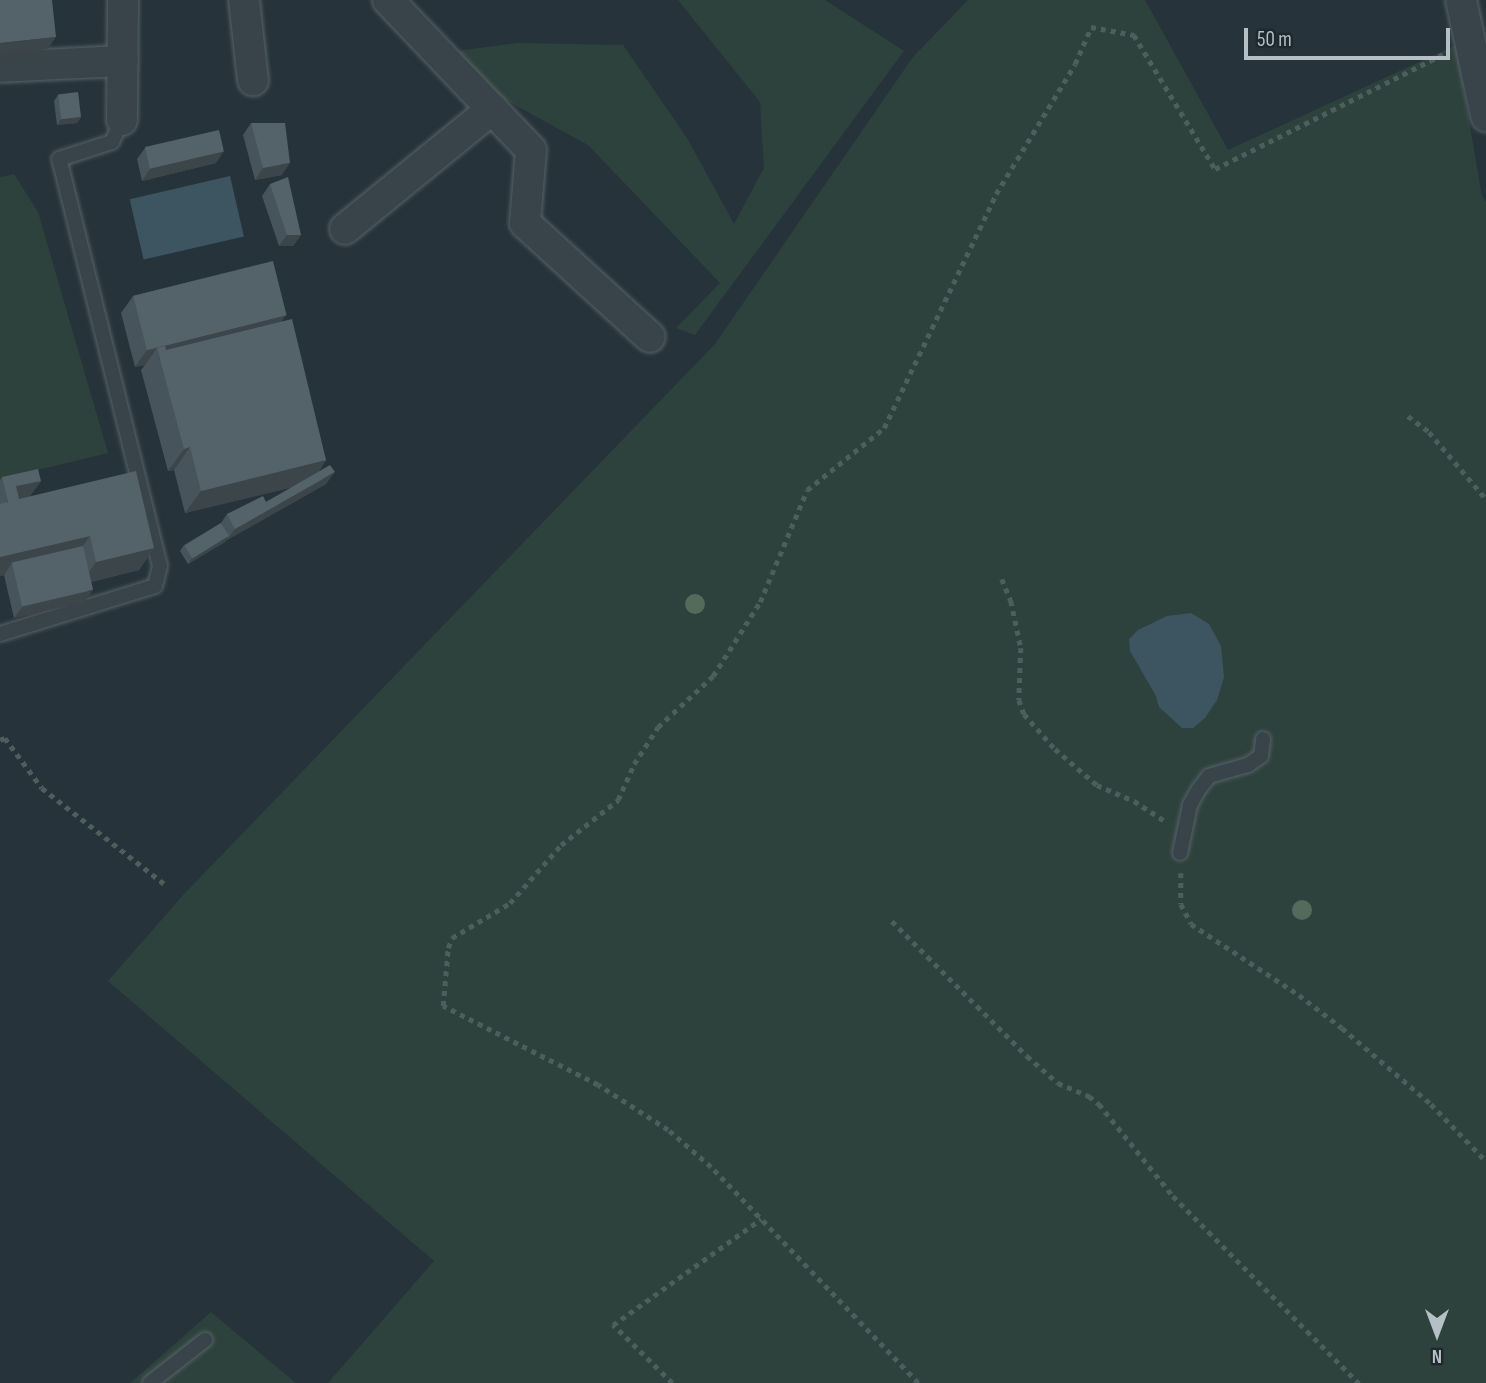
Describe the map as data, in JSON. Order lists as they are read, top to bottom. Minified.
{"scale_bar":"50 m","north":"bottom"}
